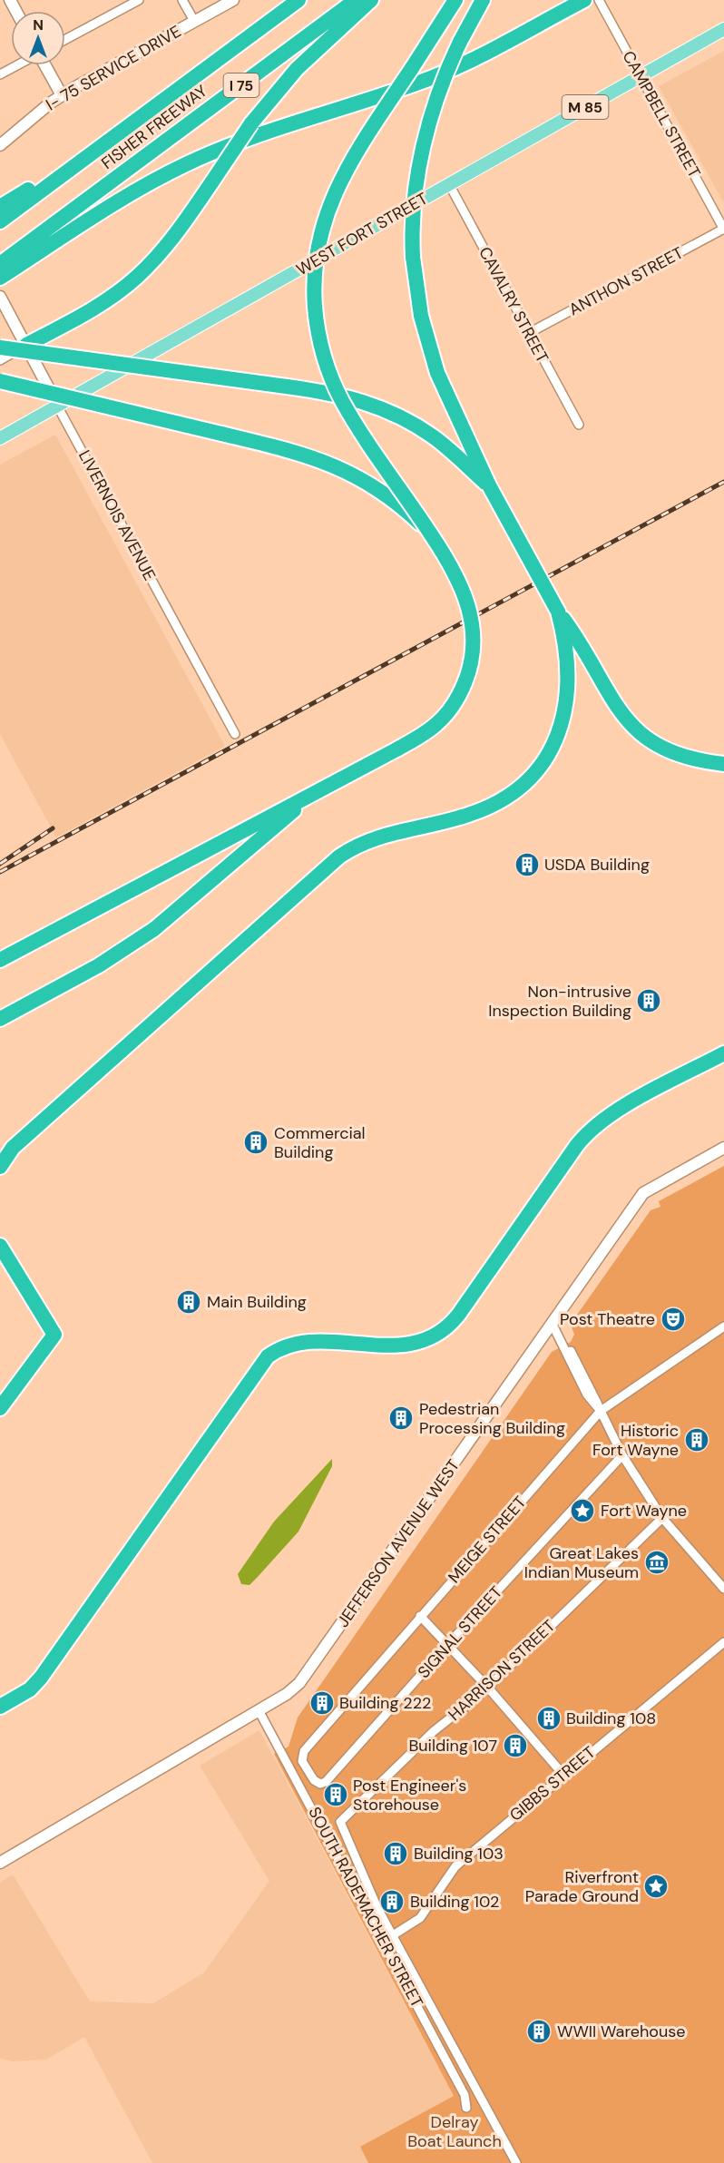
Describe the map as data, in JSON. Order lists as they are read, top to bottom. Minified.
{"streets":{"highway":["I 75","FISHER FREEWAY"],"main road":["I- 75 SERVICE DRIVE","M 85","WEST FORT STREET","LIVERNOIS AVENUE","JEFFERSON AVENUE WEST"],"street":["CAMPBELL STREET","ANTHON STREET","CAVALRY STREET","MEIGE STREET","SIGNAL STREET","HARRISON STREET","GIBBS STREET","SOUTH RADEMACHER STREET"]},"crossings":[["CAMPBELL STREET","WEST FORT STREET"],["CAMPBELL STREET","ANTHON STREET"],["WEST FORT STREET","CAVALRY STREET"],["WEST FORT STREET","LIVERNOIS AVENUE"],["ANTHON STREET","CAVALRY STREET"],["MEIGE STREET","SIGNAL STREET"],["JEFFERSON AVENUE WEST","SOUTH RADEMACHER STREET"],["HARRISON STREET","GIBBS STREET"]],"parks":["Delray Boat Launch"],"places":{"building":["USDA Building","Non-intrusive Inspection Building","Commercial Building","Main Building","Pedestrian Processing Building","Historic Fort Wayne","Building 222","Building 108","Building 107","Post Engineer's Storehouse","Building 103","Building 102","WWII Warehouse"],"theatre":["Post Theatre"],"place":["Fort Wayne","Riverfront Parade Ground"],"museum":["Great Lakes Indian Museum"]},"north":"top"}
